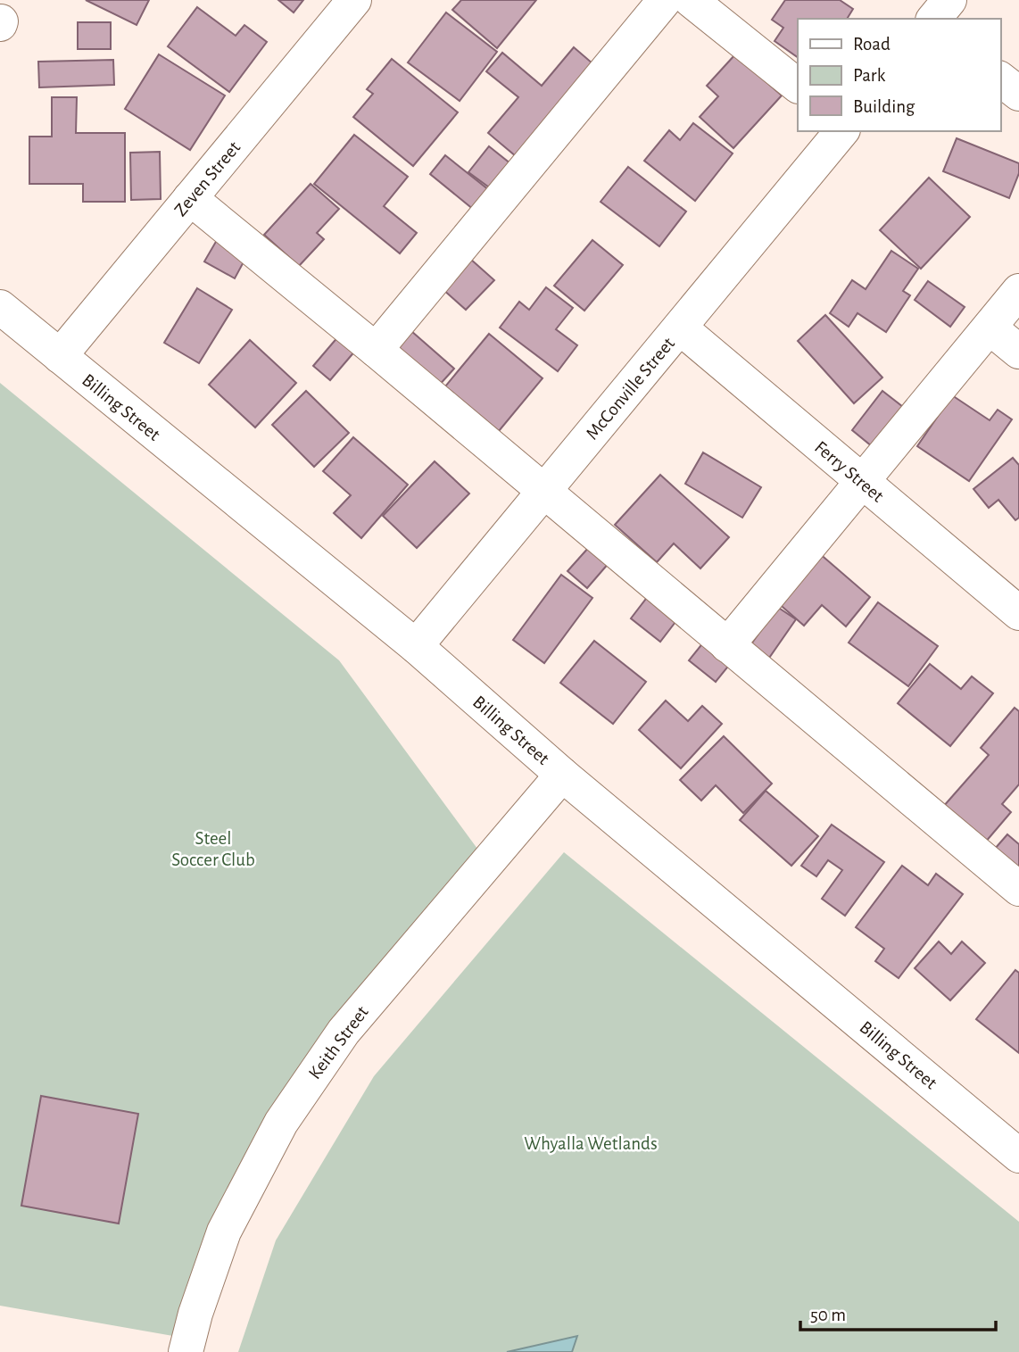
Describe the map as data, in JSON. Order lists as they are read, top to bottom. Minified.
{"streets":{"street":["Zeven Street","McConville Street","Billing Street","Ferry Street","Keith Street"]},"crossings":[["Zeven Street","Billing Street"],["McConville Street","Billing Street"],["McConville Street","Ferry Street"],["Billing Street","Keith Street"]],"parks":["Steel Soccer Club","Whyalla Wetlands"],"legend":["Road","Park","Building"],"scale_bar":"50 m"}
